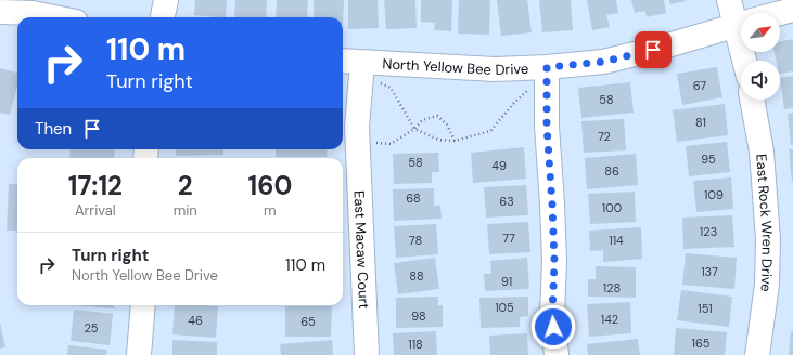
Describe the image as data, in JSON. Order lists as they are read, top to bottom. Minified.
{"streets":{"street":["North Yellow Bee Drive","East Rock Wren Drive","East Macaw Court"]},"crossings":[["North Yellow Bee Drive","East Macaw Court"]],"house_numbers":["67","58","81","72","95","58","49","86","109","68","63","100","123","77","78","114","137","88","91","128","105","151","98","142","46","65","25","165","118"],"north":"top right","page":{"turn":["110 m","Turn right"],"then":"Then","eta":["17:12","Arrival","2","min","160","m"],"list":[{"name":"Turn right","note":"North Yellow Bee Drive","value":"110 m"}]}}
